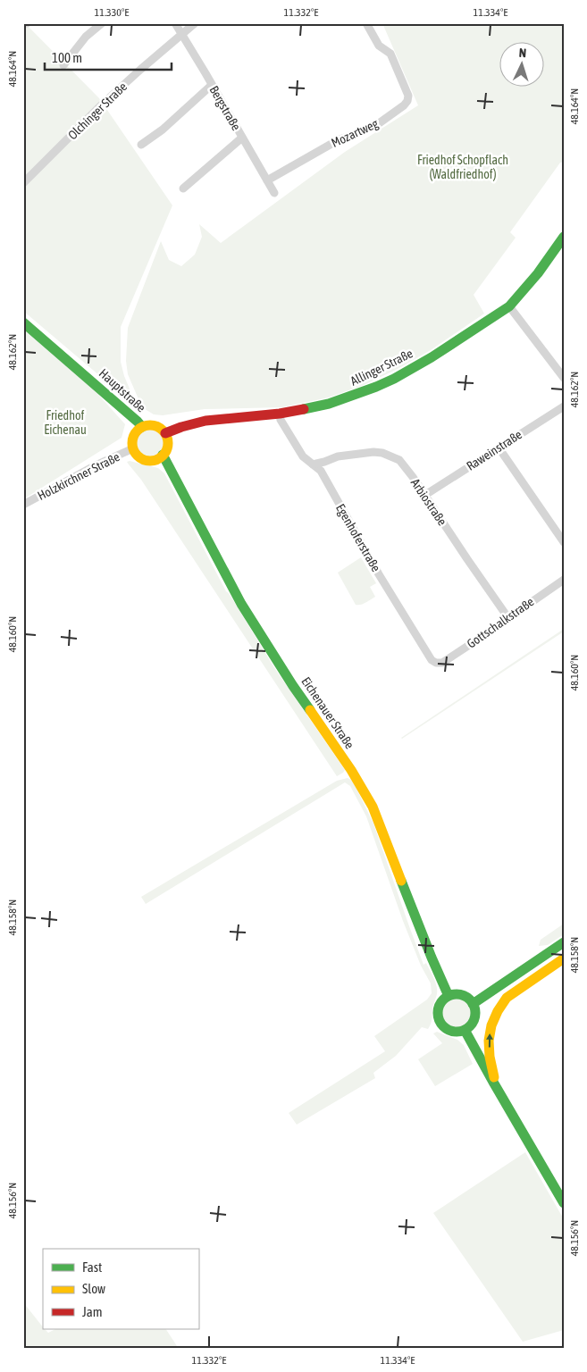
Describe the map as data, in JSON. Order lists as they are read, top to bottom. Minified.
{"streets":{"main road":["Allinger Straße","Hauptstraße","Eichenauer Straße"],"street":["Bergstraße","Olchinger Straße","Mozartweg","Raweinstraße","Holzkirchner Straße","Arbiostraße","Egenhoferstraße","Gottschalkstraße"]},"crossings":[["Bergstraße","Olchinger Straße"],["Bergstraße","Mozartweg"],["Allinger Straße","Hauptstraße"],["Allinger Straße","Holzkirchner Straße"],["Allinger Straße","Egenhoferstraße"],["Allinger Straße","Eichenauer Straße"],["Hauptstraße","Holzkirchner Straße"],["Hauptstraße","Eichenauer Straße"],["Raweinstraße","Arbiostraße"],["Holzkirchner Straße","Eichenauer Straße"],["Arbiostraße","Egenhoferstraße"],["Arbiostraße","Gottschalkstraße"],["Egenhoferstraße","Gottschalkstraße"]],"parks":["Friedhof Schopflach (Waldfriedhof)","Friedhof Eichenau"],"legend":["Fast","Slow","Jam"],"scale_bar":"100 m","north":"top","coordinates":["11.330°E","11.332°E","11.334°E","48.164°N","48.162°N","48.160°N","48.158°N","48.156°N"]}
